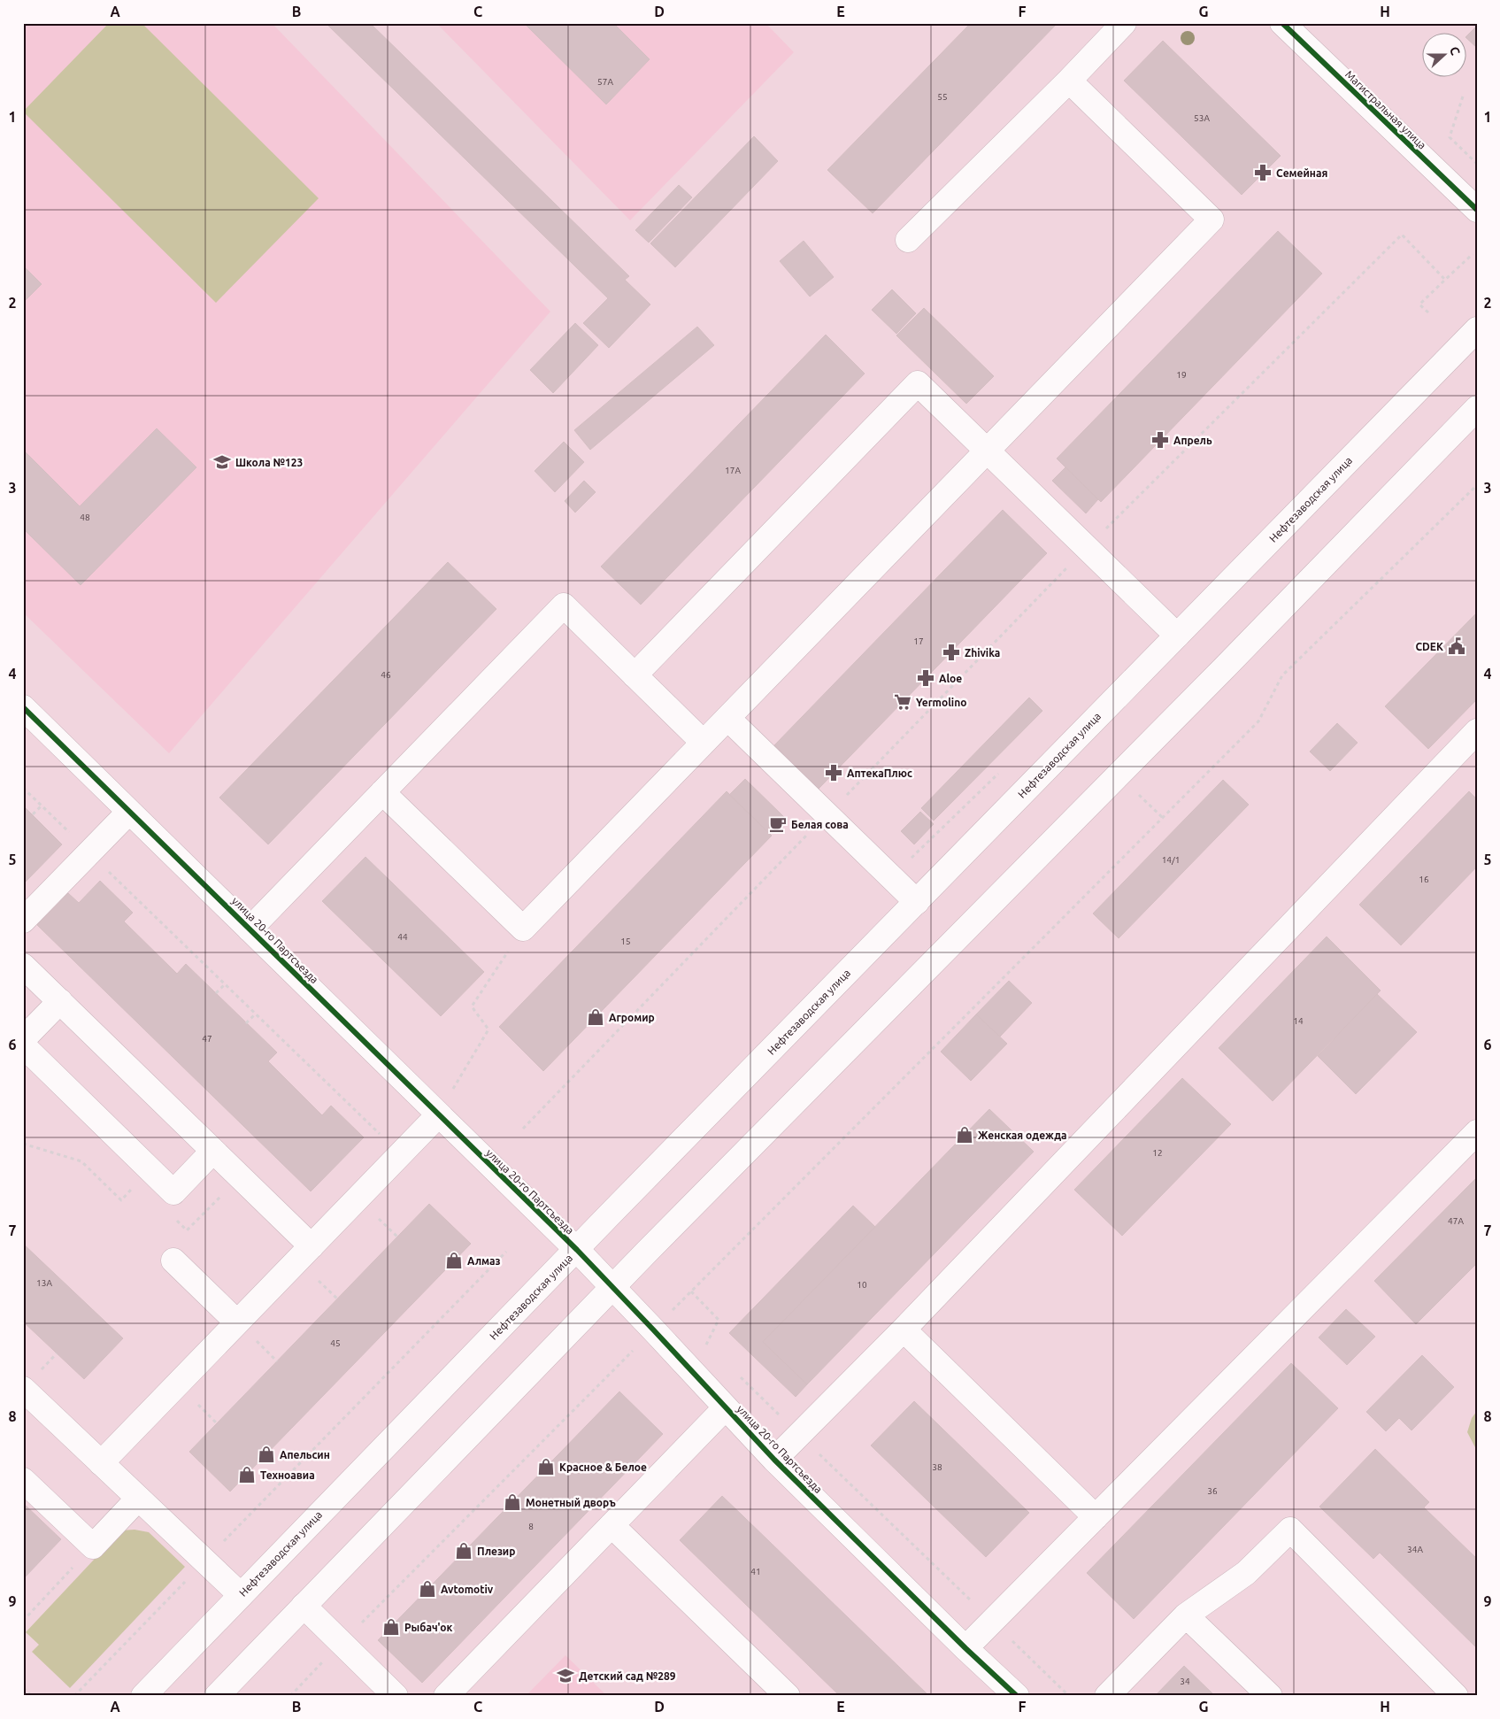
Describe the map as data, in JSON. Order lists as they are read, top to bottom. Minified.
{"streets":{"main road":["Магистральная улица","Нефтезаводская улица","улица 20-го Партсъезда"]},"crossings":[["Нефтезаводская улица","улица 20-го Партсъезда"]],"places":{"pharmacy":["Семейная","Апрель","Zhivika","Aloe","АптекаПлюс"],"school or university":["Школа №123","Детский сад №289"],"public building":["CDEK"],"supermarket":["Yermolino"],"cafe":["Белая сова"],"shop":["Агромир","Женская одежда","Алмаз","Апельсин","Красное & Белое","Техноавиа","Монетный дворъ","Плезир","Avtomotiv","Рыбач'ок"]},"house_numbers":["57А","55","53А","19","17А","48","17","46","14/1","16","44","15","14","47","12","47А","13А","10","45","38","36","8","34А","41","34"],"north":"right","grid":{"columns":["A","B","C","D","E","F","G","H"],"rows":["1","2","3","4","5","6","7","8","9"]}}
